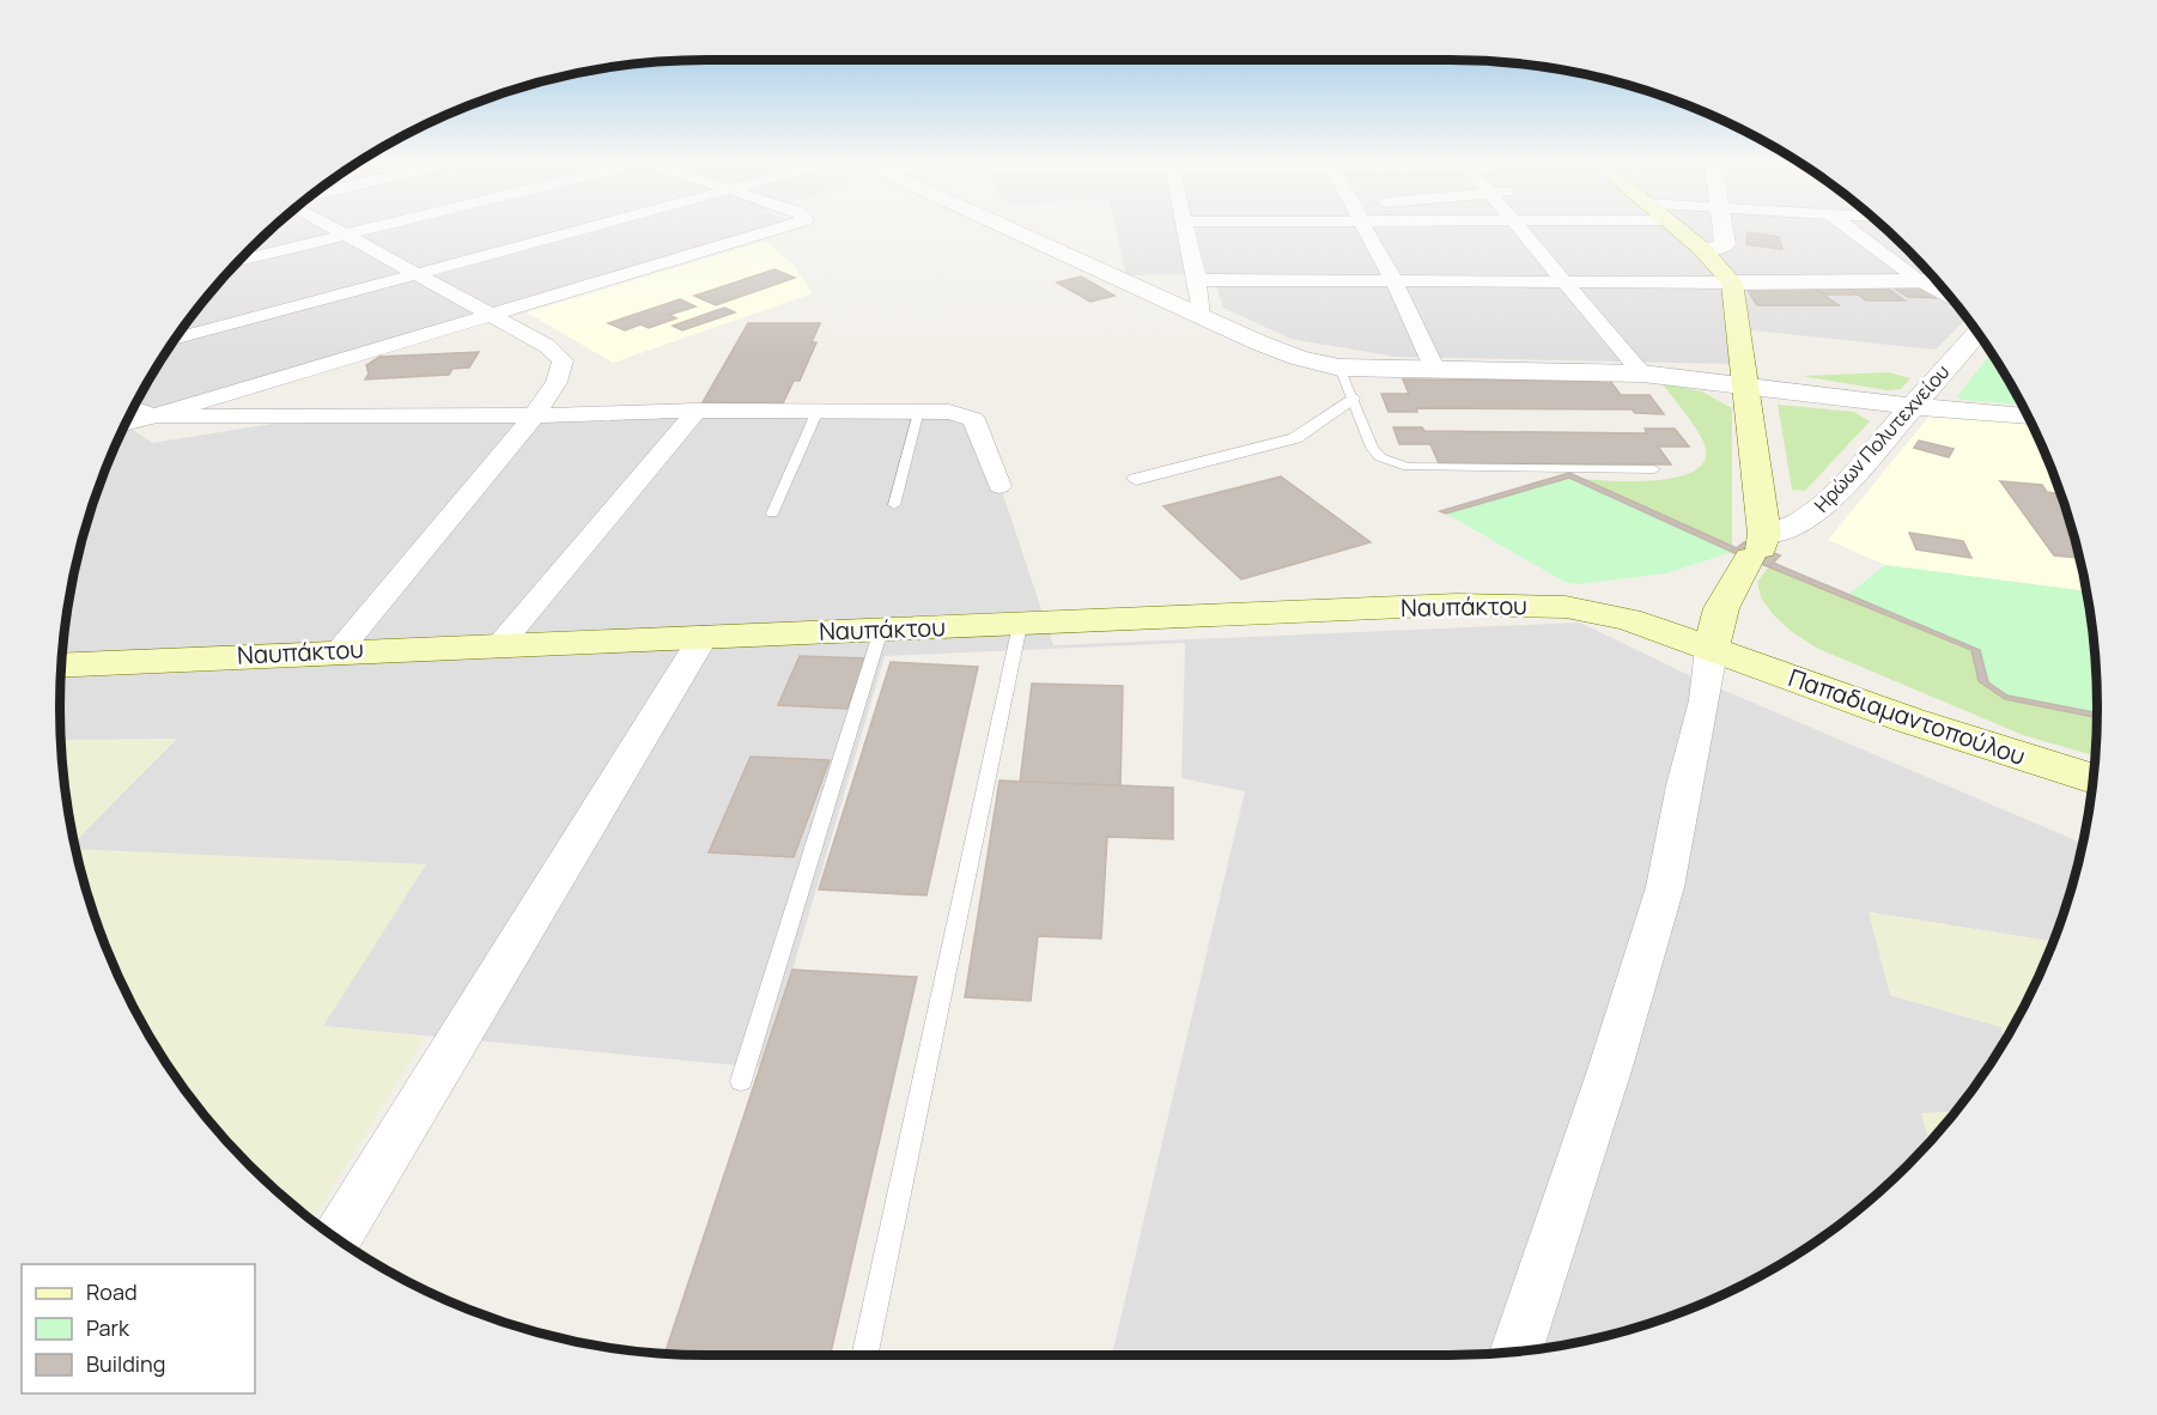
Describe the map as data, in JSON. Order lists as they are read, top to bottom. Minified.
{"streets":{"main road":["Ναυπάκτου","Παπαδιαμαντοπούλου"],"street":["Ηρώων Πολυτεχνείου"]},"crossings":[["Ναυπάκτου","Παπαδιαμαντοπούλου"]],"legend":["Road","Park","Building"]}
